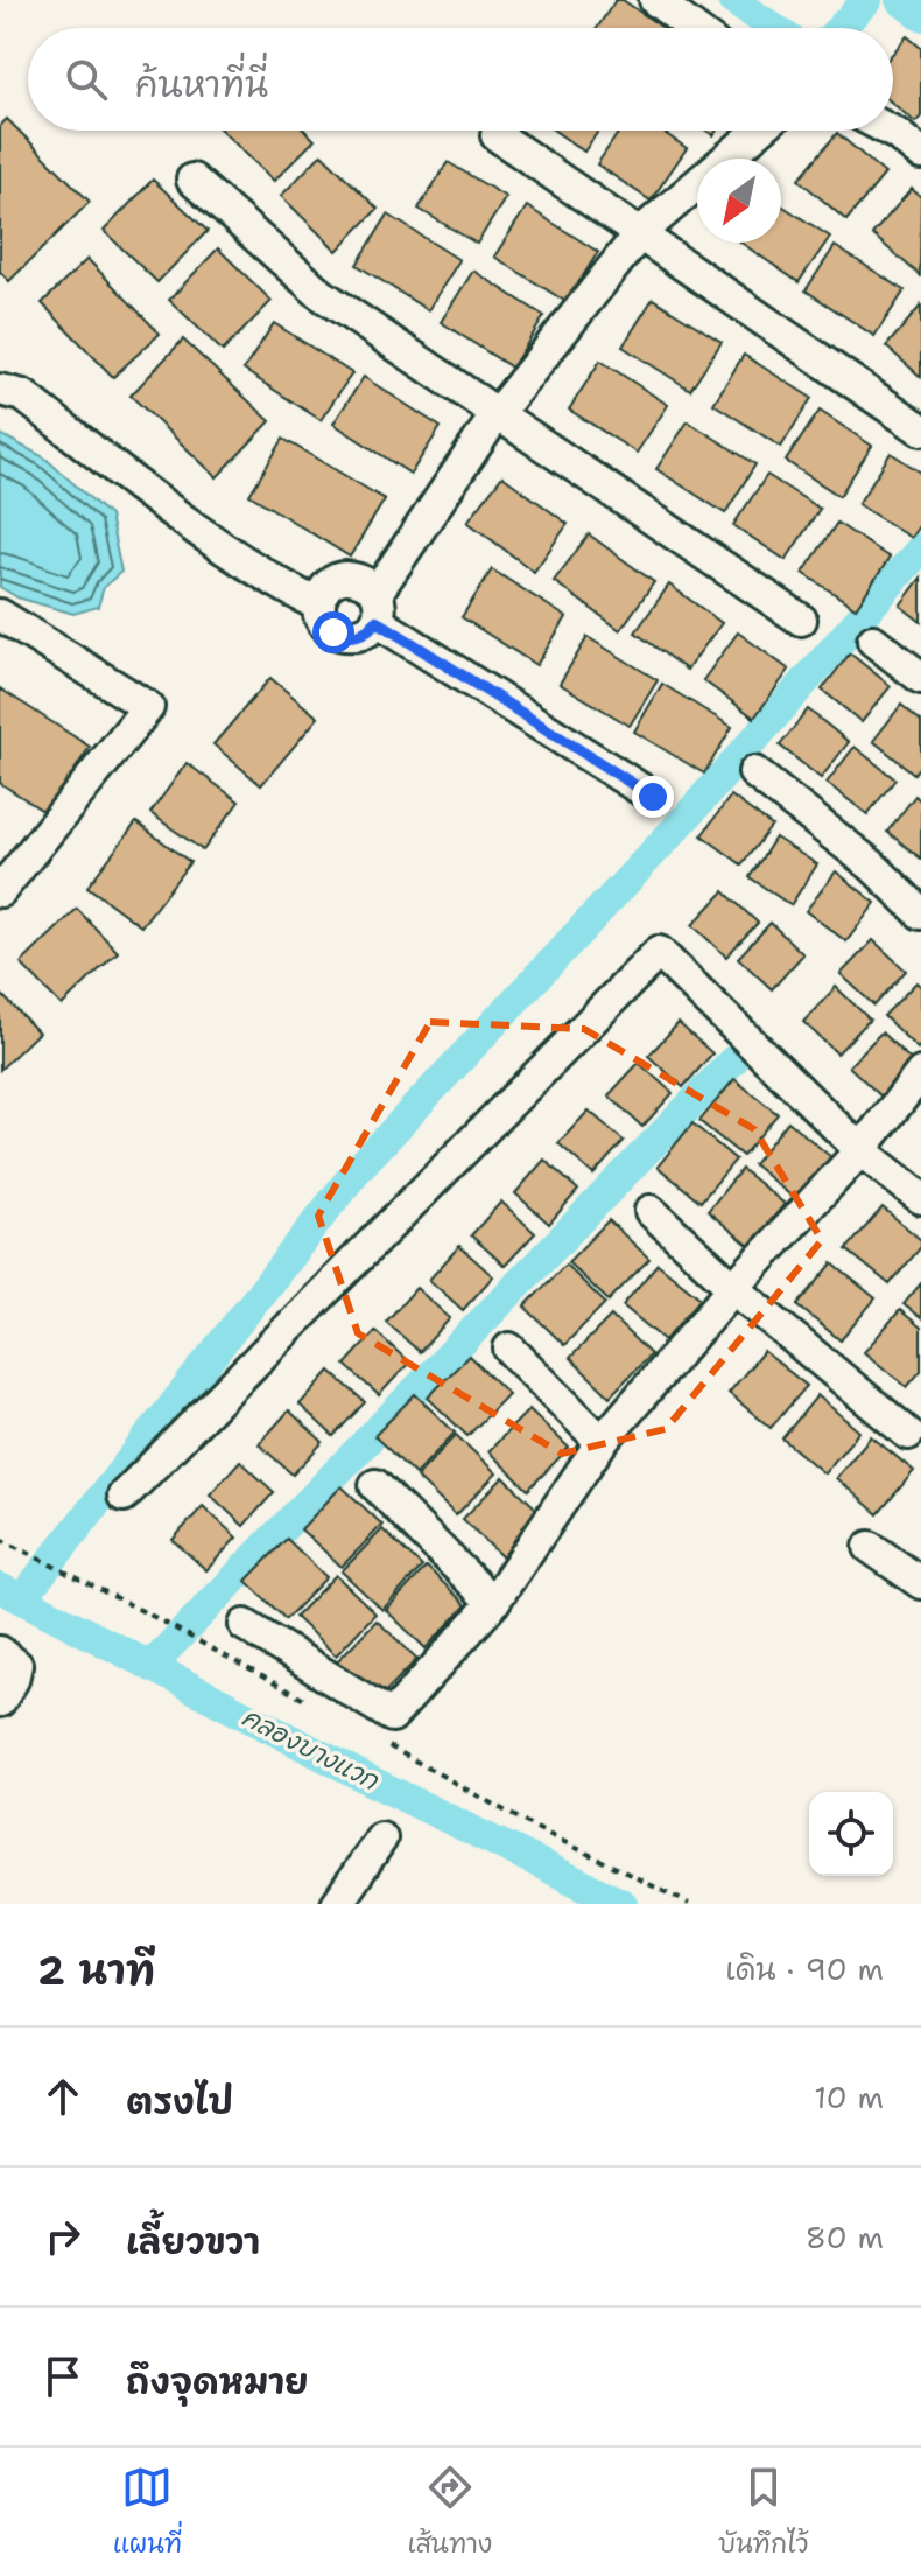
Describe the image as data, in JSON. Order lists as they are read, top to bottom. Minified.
{"water":["คลองบางแวก"],"north":"bottom left","page":{"search":"ค้นหาที่นี่","heading":["2 นาที","เดิน · 90 m"],"list":[["ตรงไป","10 m"],["เลี้ยวขวา","80 m"],"ถึงจุดหมาย"],"nav":["แผนที่","เส้นทาง","บันทึกไว้"]}}
